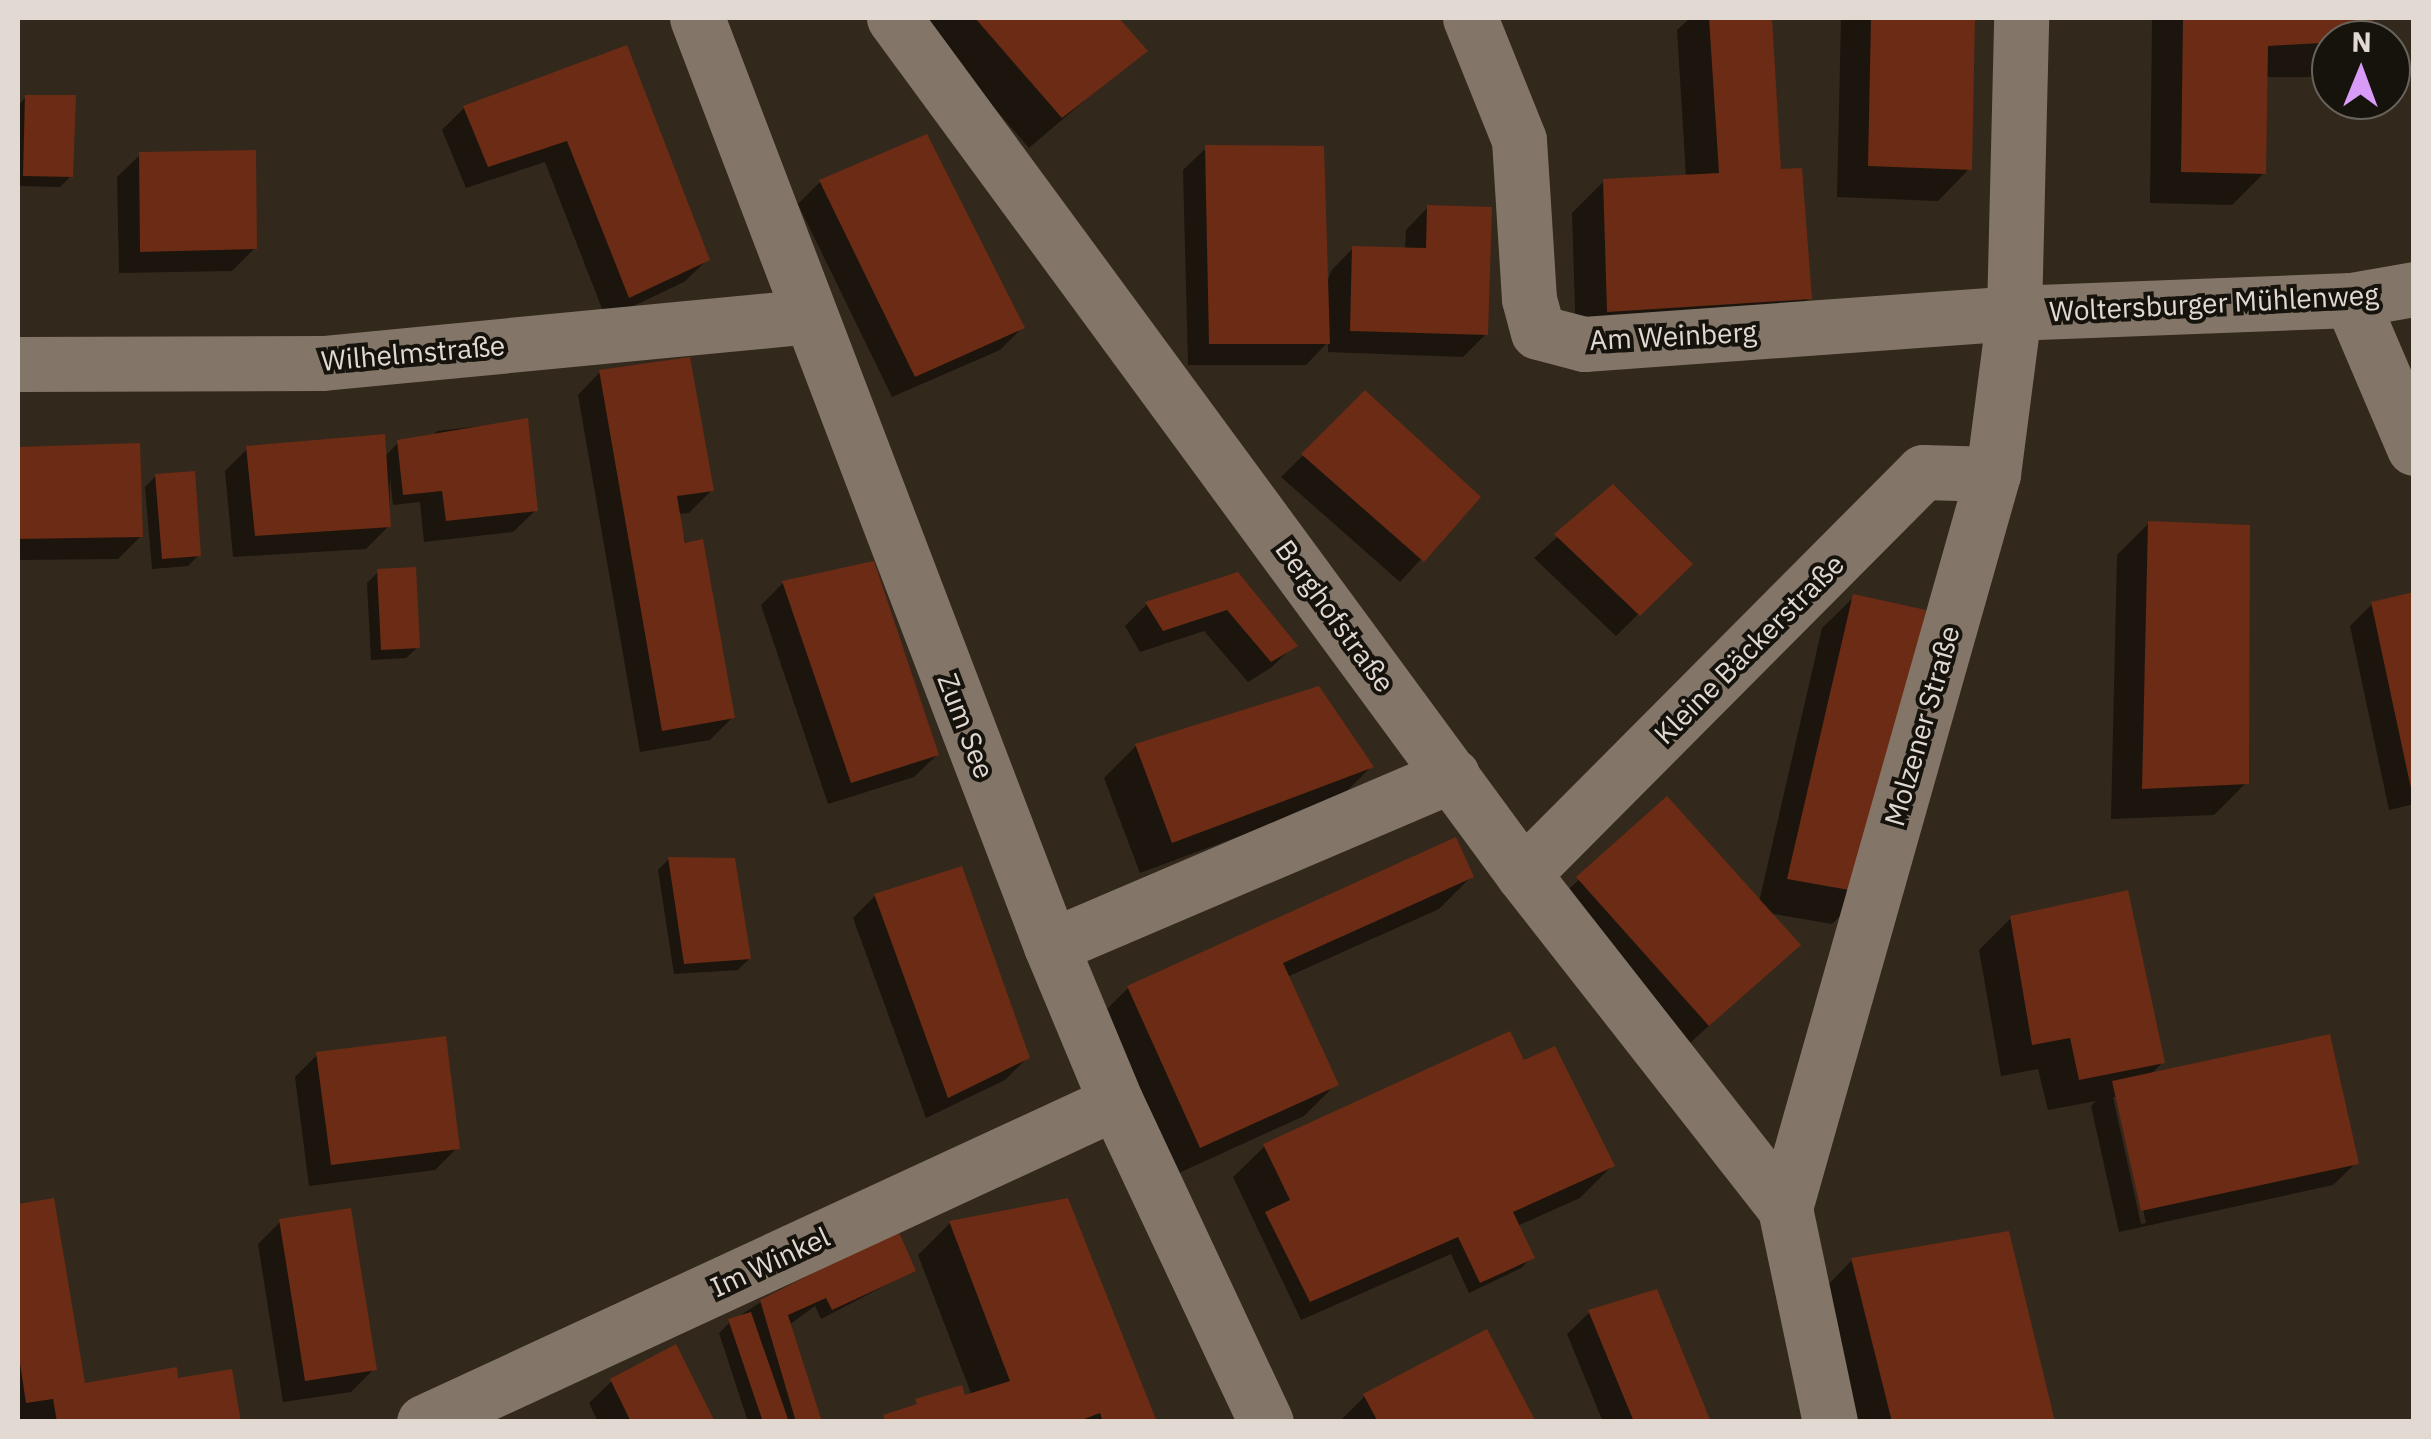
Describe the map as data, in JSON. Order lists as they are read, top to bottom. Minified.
{"streets":{"street":["Woltersburger Mühlenweg","Am Weinberg","Wilhelmstraße","Berghofstraße","Kleine Bäckerstraße","Zum See","Molzener Straße","Im Winkel"]},"crossings":[["Woltersburger Mühlenweg","Am Weinberg"],["Woltersburger Mühlenweg","Molzener Straße"],["Am Weinberg","Molzener Straße"],["Wilhelmstraße","Zum See"],["Berghofstraße","Kleine Bäckerstraße"],["Berghofstraße","Molzener Straße"],["Kleine Bäckerstraße","Molzener Straße"],["Zum See","Im Winkel"]],"north":"top"}
